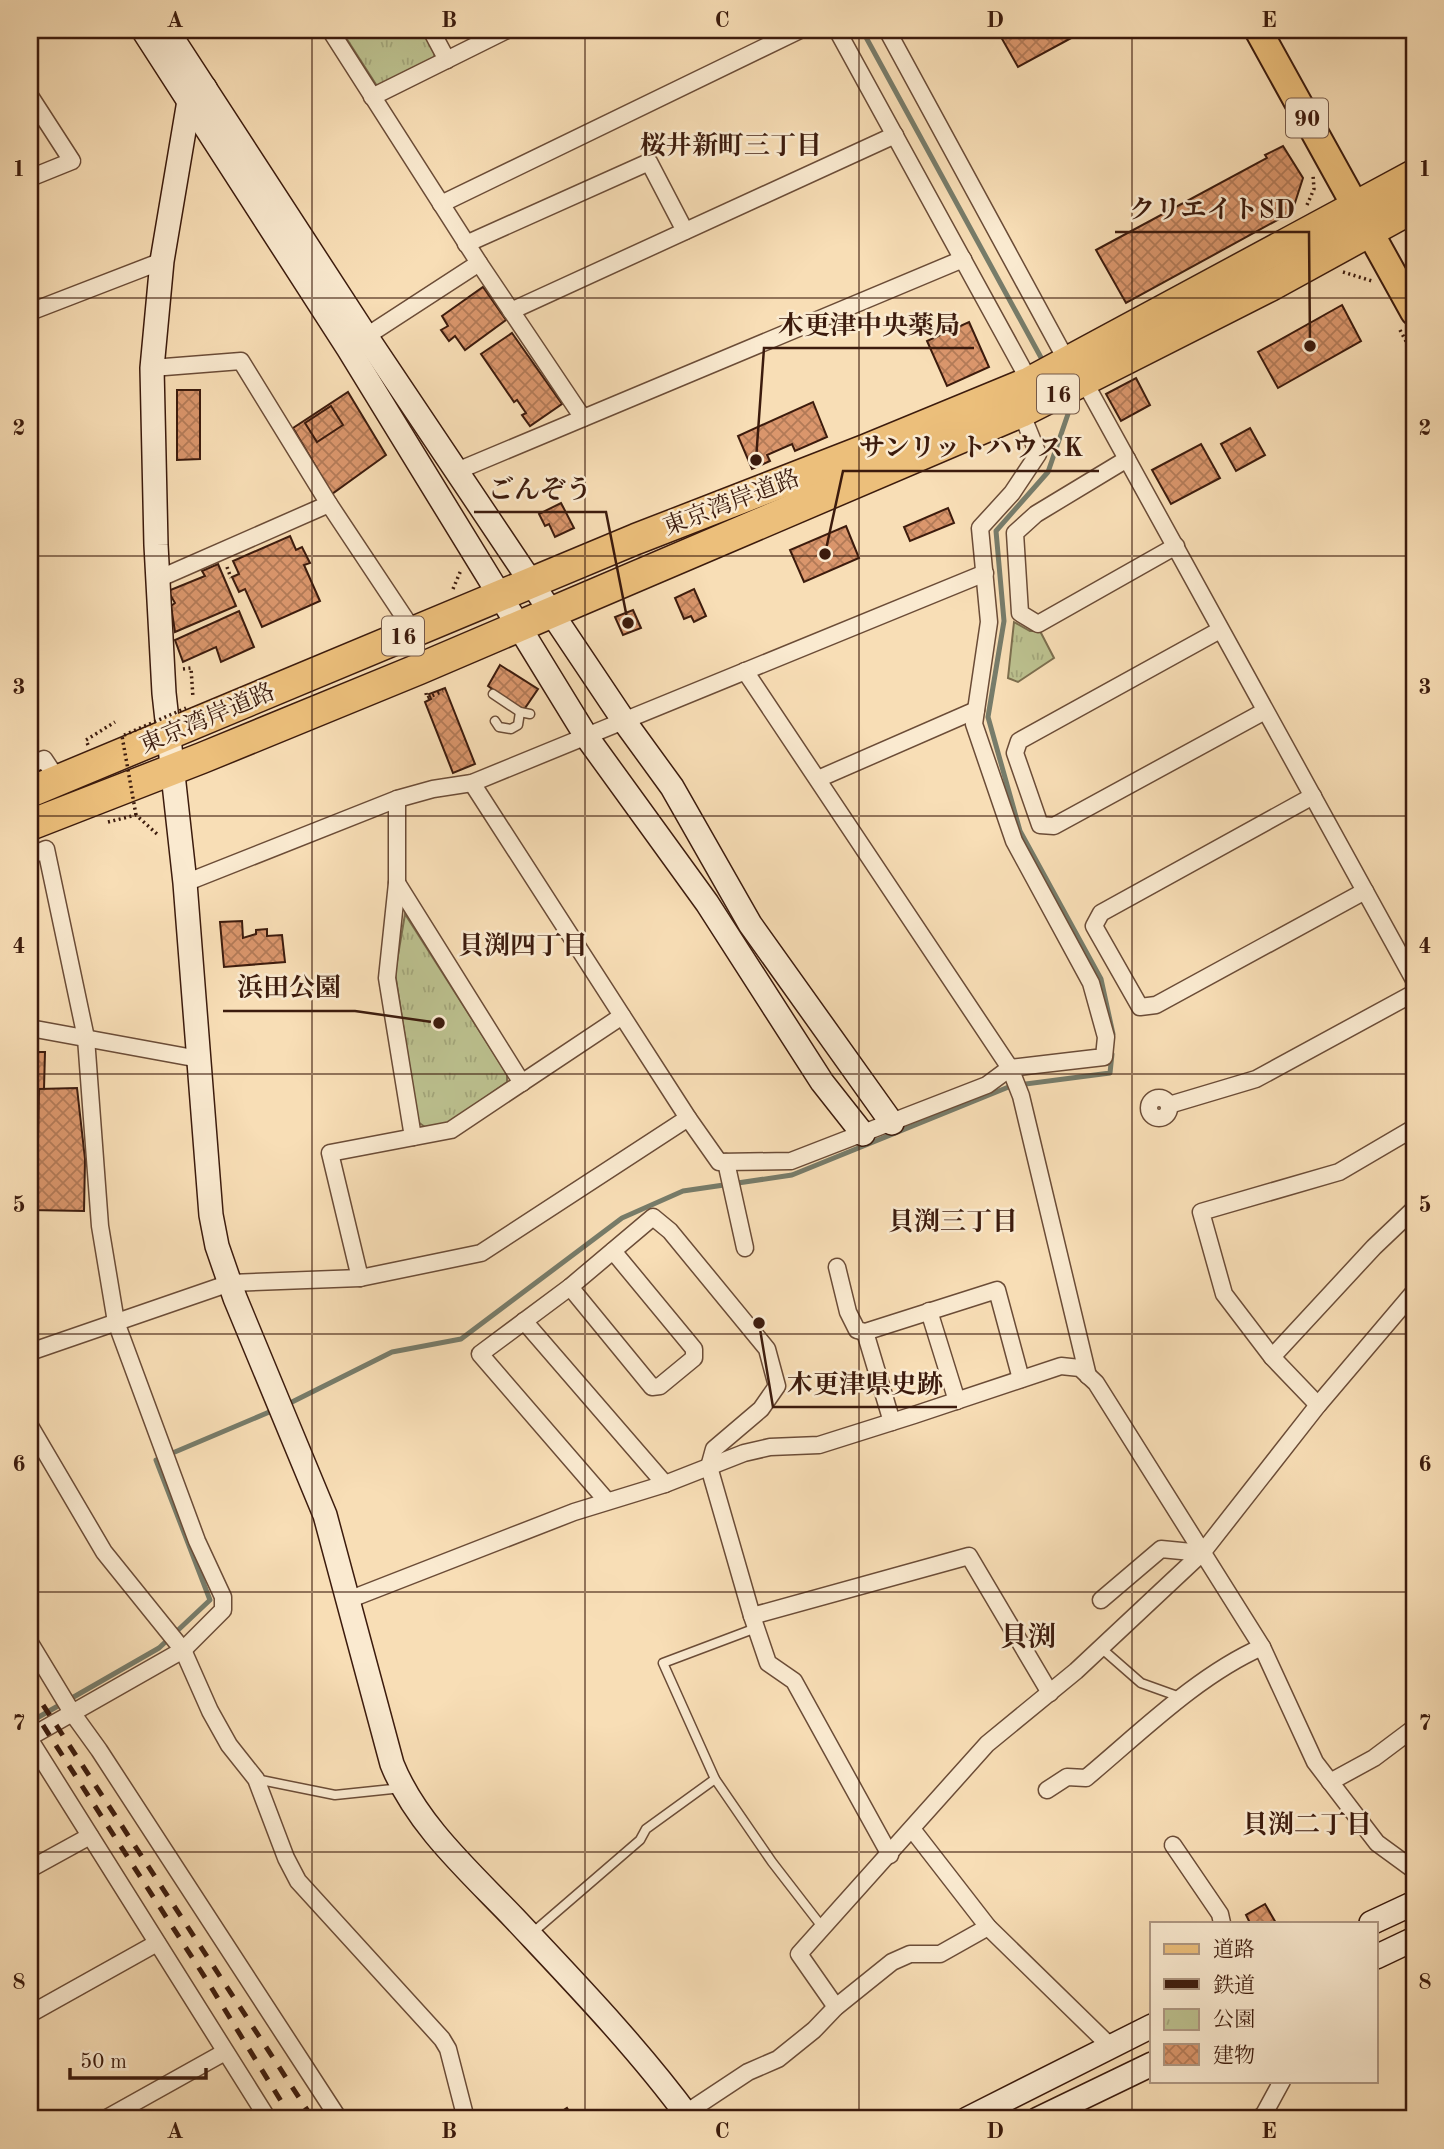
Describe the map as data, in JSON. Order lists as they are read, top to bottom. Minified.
{"streets":{"highway":["16","東京湾岸道路"],"main road":["90"]},"crossings":[["90","東京湾岸道路"]],"districts":["桜井新町三丁目","貝渕四丁目","貝渕三丁目","貝渕","貝渕二丁目"],"places":["クリエイトSD","木更津中央薬局","サンリットハウスK","ごんぞう","浜田公園","木更津県史跡"],"legend":["道路","鉄道","公園","建物"],"scale_bar":"50 m","grid":{"columns":["A","B","C","D","E"],"rows":["1","2","3","4","5","6","7","8"]}}
